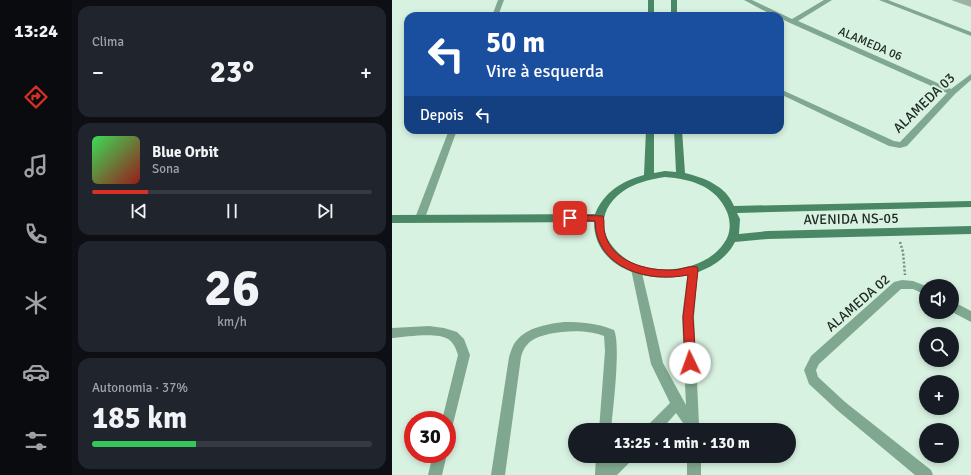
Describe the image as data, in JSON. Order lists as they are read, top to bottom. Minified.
{"streets":{"street":["ALAMEDA 06","ALAMEDA 03","AVENIDA NS-05","ALAMEDA 02"]},"crossings":[["ALAMEDA 06","ALAMEDA 03"]],"page":{"tabs":"13:24","tile":["Clima",["26","km/h"],["Autonomia · 37%","185 km"]],"turn":["50 m","Vire à esquerda"],"heat":["−","23°","+"],"then":"Depois","song":["Blue Orbit","Sona"],"map_buttons":["+","−"],"limit":"30","trip":"13:25 · 1 min · 130 m"}}
